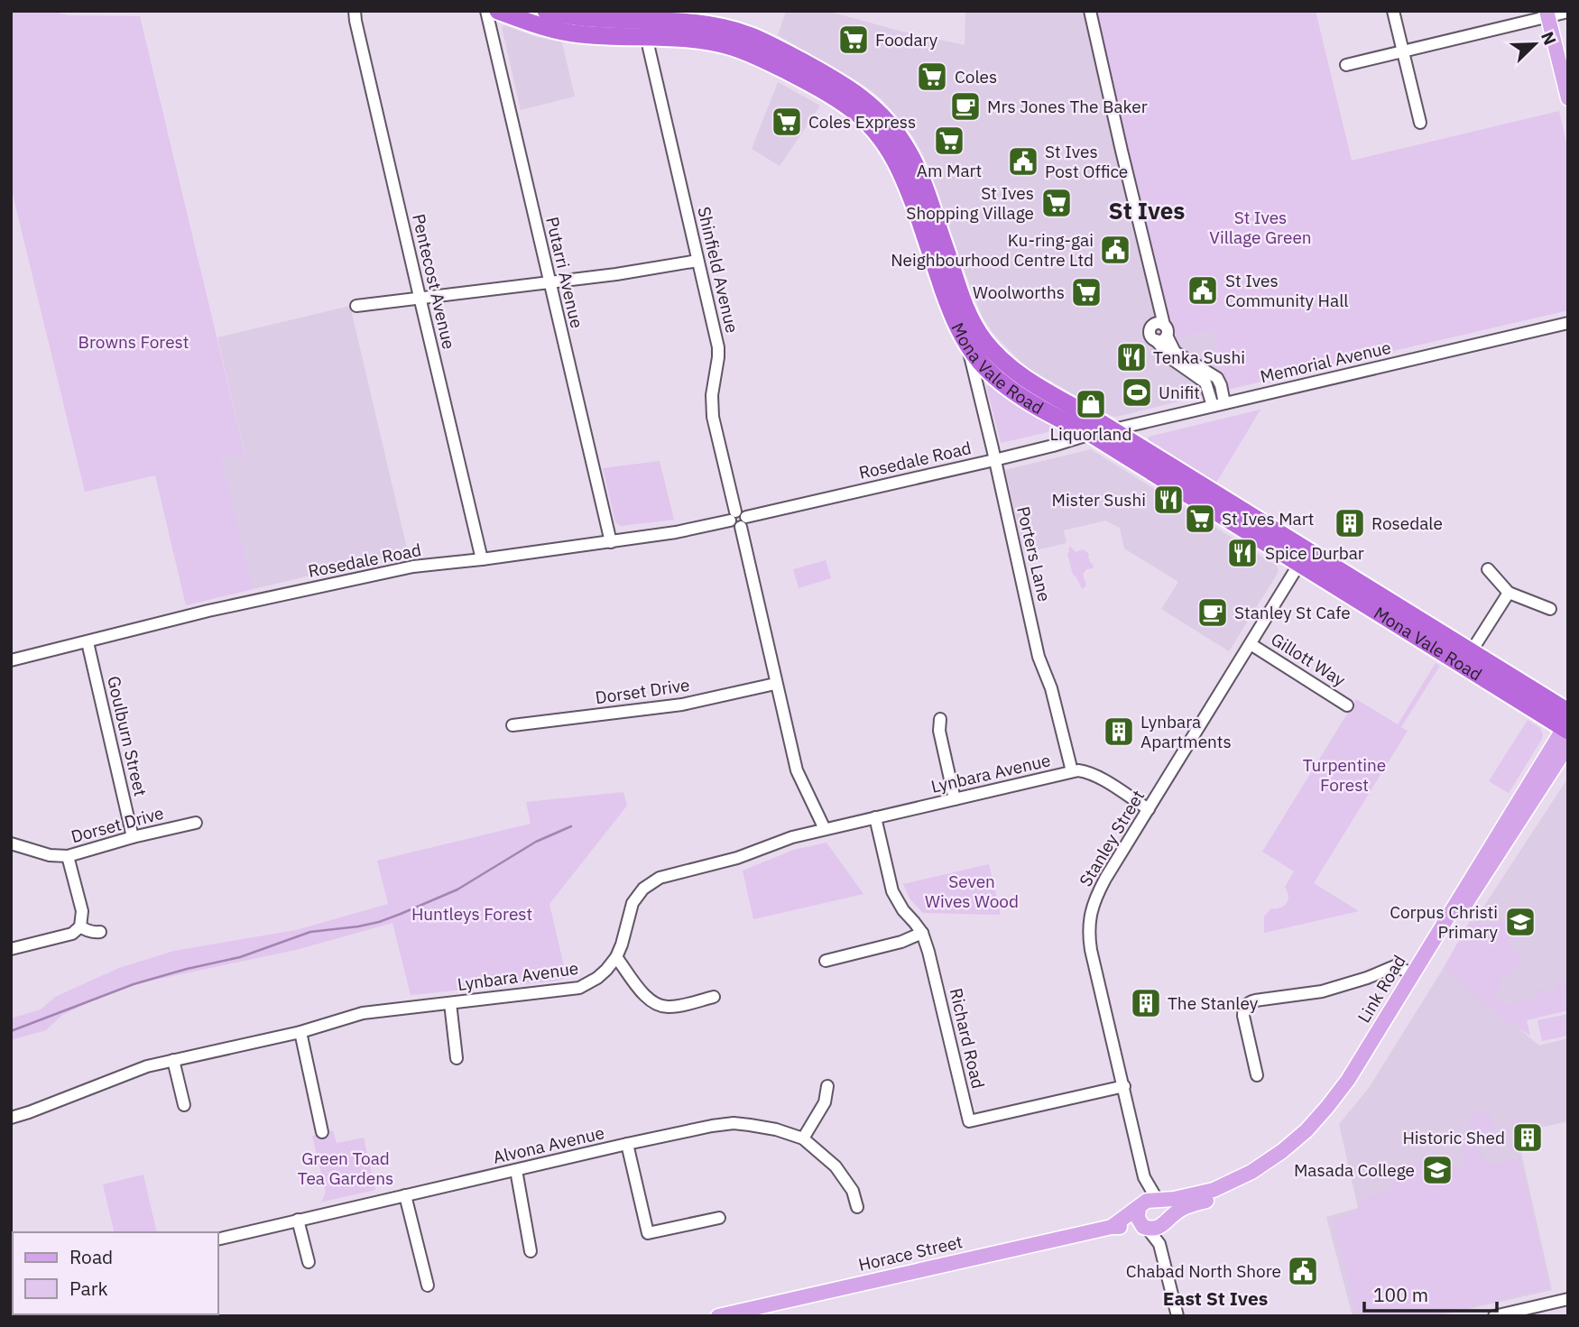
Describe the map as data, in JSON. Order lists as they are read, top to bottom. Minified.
{"streets":{"highway":["Mona Vale Road"],"main road":["Link Road","Horace Street"],"street":["Shinfield Avenue","Putarri Avenue","Pentecost Avenue","Memorial Avenue","Rosedale Road","Porters Lane","Gillott Way","Dorset Drive","Goulburn Street","Lynbara Avenue","Stanley Street","Richard Road","Alvona Avenue"]},"crossings":[["Shinfield Avenue","Mona Vale Road"],["Shinfield Avenue","Rosedale Road"],["Shinfield Avenue","Dorset Drive"],["Shinfield Avenue","Lynbara Avenue"],["Putarri Avenue","Rosedale Road"],["Pentecost Avenue","Rosedale Road"],["Memorial Avenue","Mona Vale Road"],["Memorial Avenue","Rosedale Road"],["Mona Vale Road","Rosedale Road"],["Mona Vale Road","Porters Lane"],["Mona Vale Road","Stanley Street"],["Mona Vale Road","Link Road"],["Rosedale Road","Porters Lane"],["Rosedale Road","Goulburn Street"],["Porters Lane","Lynbara Avenue"],["Gillott Way","Stanley Street"],["Dorset Drive","Goulburn Street"],["Lynbara Avenue","Stanley Street"],["Lynbara Avenue","Richard Road"],["Stanley Street","Link Road"],["Stanley Street","Richard Road"],["Stanley Street","Horace Street"],["Link Road","Horace Street"]],"districts":["St Ives","East St Ives"],"parks":["St Ives Village Green","Browns Forest","Turpentine Forest","Seven Wives Wood","Huntleys Forest","Green Toad Tea Gardens"],"places":{"supermarket":["Foodary","Coles","Coles Express","Am Mart","St Ives Shopping Village","Woolworths","St Ives Mart"],"cafe":["Mrs Jones The Baker","Stanley St Cafe"],"public building":["St Ives Post Office","Ku-ring-gai Neighbourhood Centre Ltd","St Ives Community Hall","Chabad North Shore"],"restaurant":["Tenka Sushi","Mister Sushi","Spice Durbar"],"sports":["Unifit"],"shop":["Liquorland"],"building":["Rosedale","Lynbara Apartments","The Stanley","Historic Shed"],"school or university":["Corpus Christi Primary","Masada College"]},"legend":["Road","Park"],"scale_bar":"100 m","north":"top right"}
